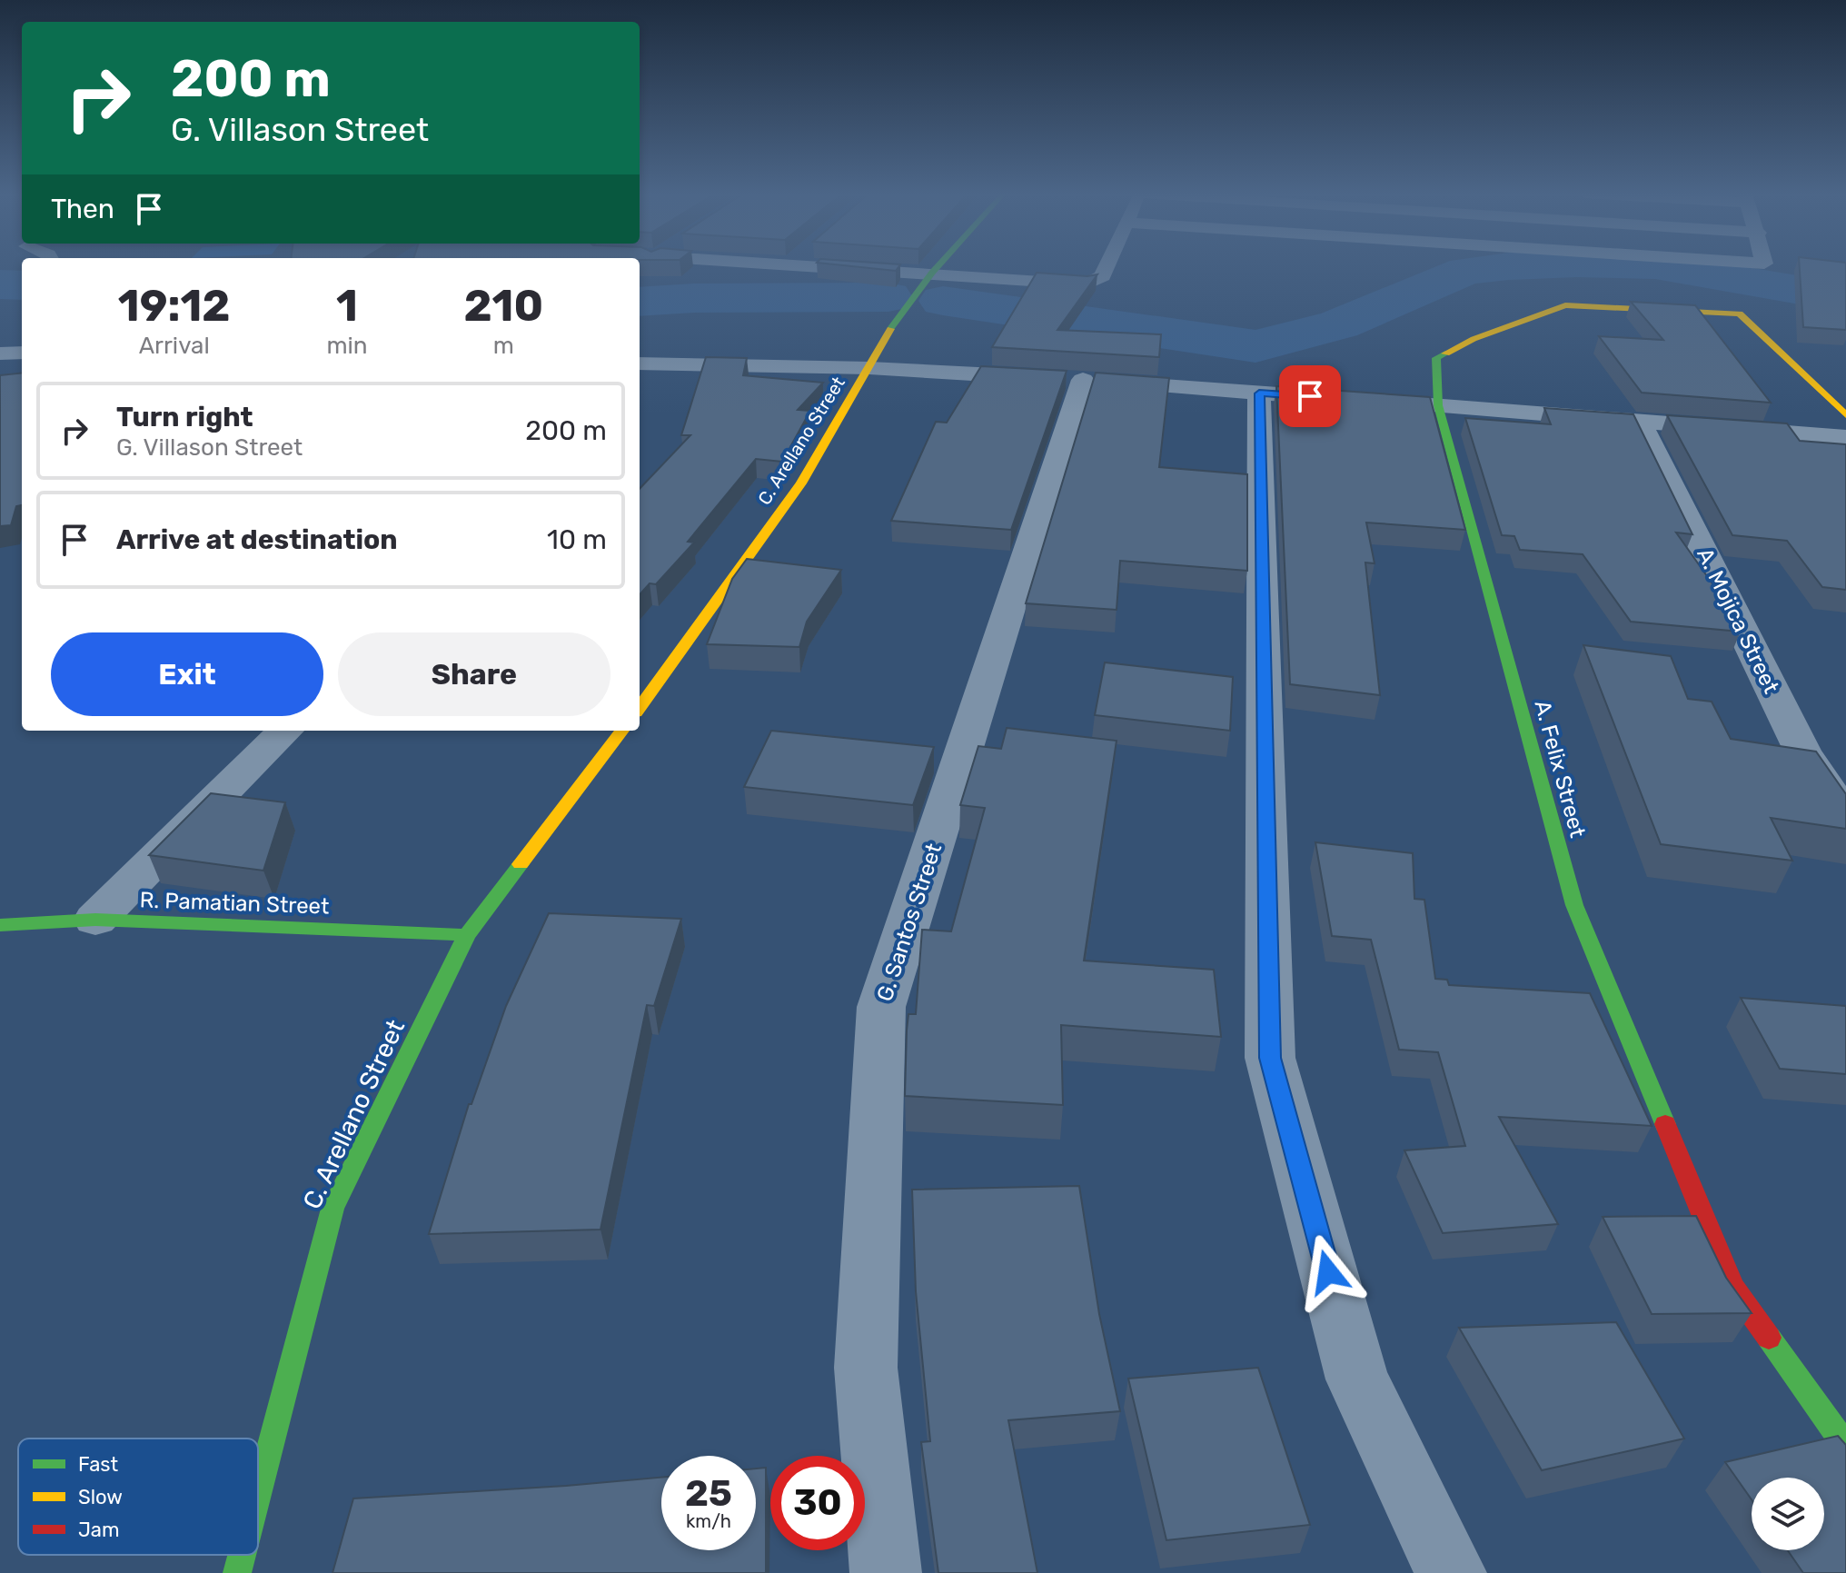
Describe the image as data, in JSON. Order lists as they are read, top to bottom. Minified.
{"streets":{"street":["C. Arellano Street","A. Mojica Street","A. Felix Street","R. Pamatian Street","G. Santos Street"]},"crossings":[["C. Arellano Street","R. Pamatian Street"]],"legend":["Fast","Slow","Jam"],"page":{"turn":["200 m","G. Villason Street"],"then":"Then","eta":["19:12","Arrival","1","min","210","m"],"list":[{"name":"Turn right","note":"G. Villason Street","value":"200 m"},{"name":"Arrive at destination","value":"10 m"}],"buttons":["Exit","Share"],"speed":"25 km/h","limit":"30"}}
